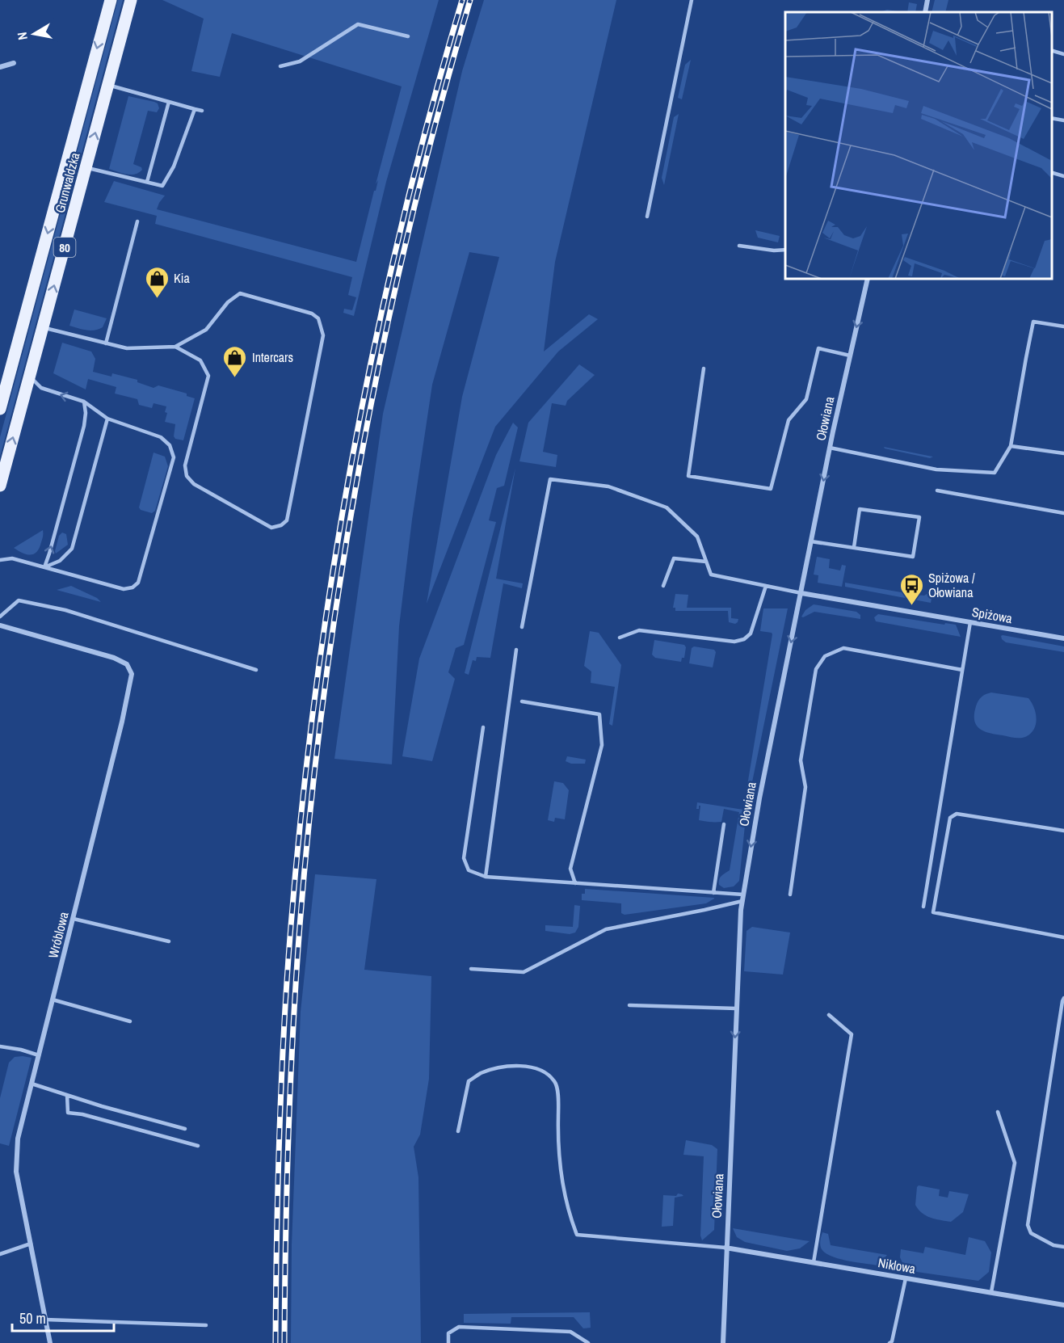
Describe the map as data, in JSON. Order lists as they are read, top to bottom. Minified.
{"streets":{"main road":["Grunwaldzka","80"],"street":["Ołowiana","Spiżowa","Wróblowa","Niklowa"]},"crossings":[["Ołowiana","Spiżowa"],["Ołowiana","Niklowa"]],"one_way":["Ołowiana"],"places":{"shop":["Kia","Intercars"],"bus stop":["Spiżowa / Ołowiana"]},"scale_bar":"50 m","north":"left"}
